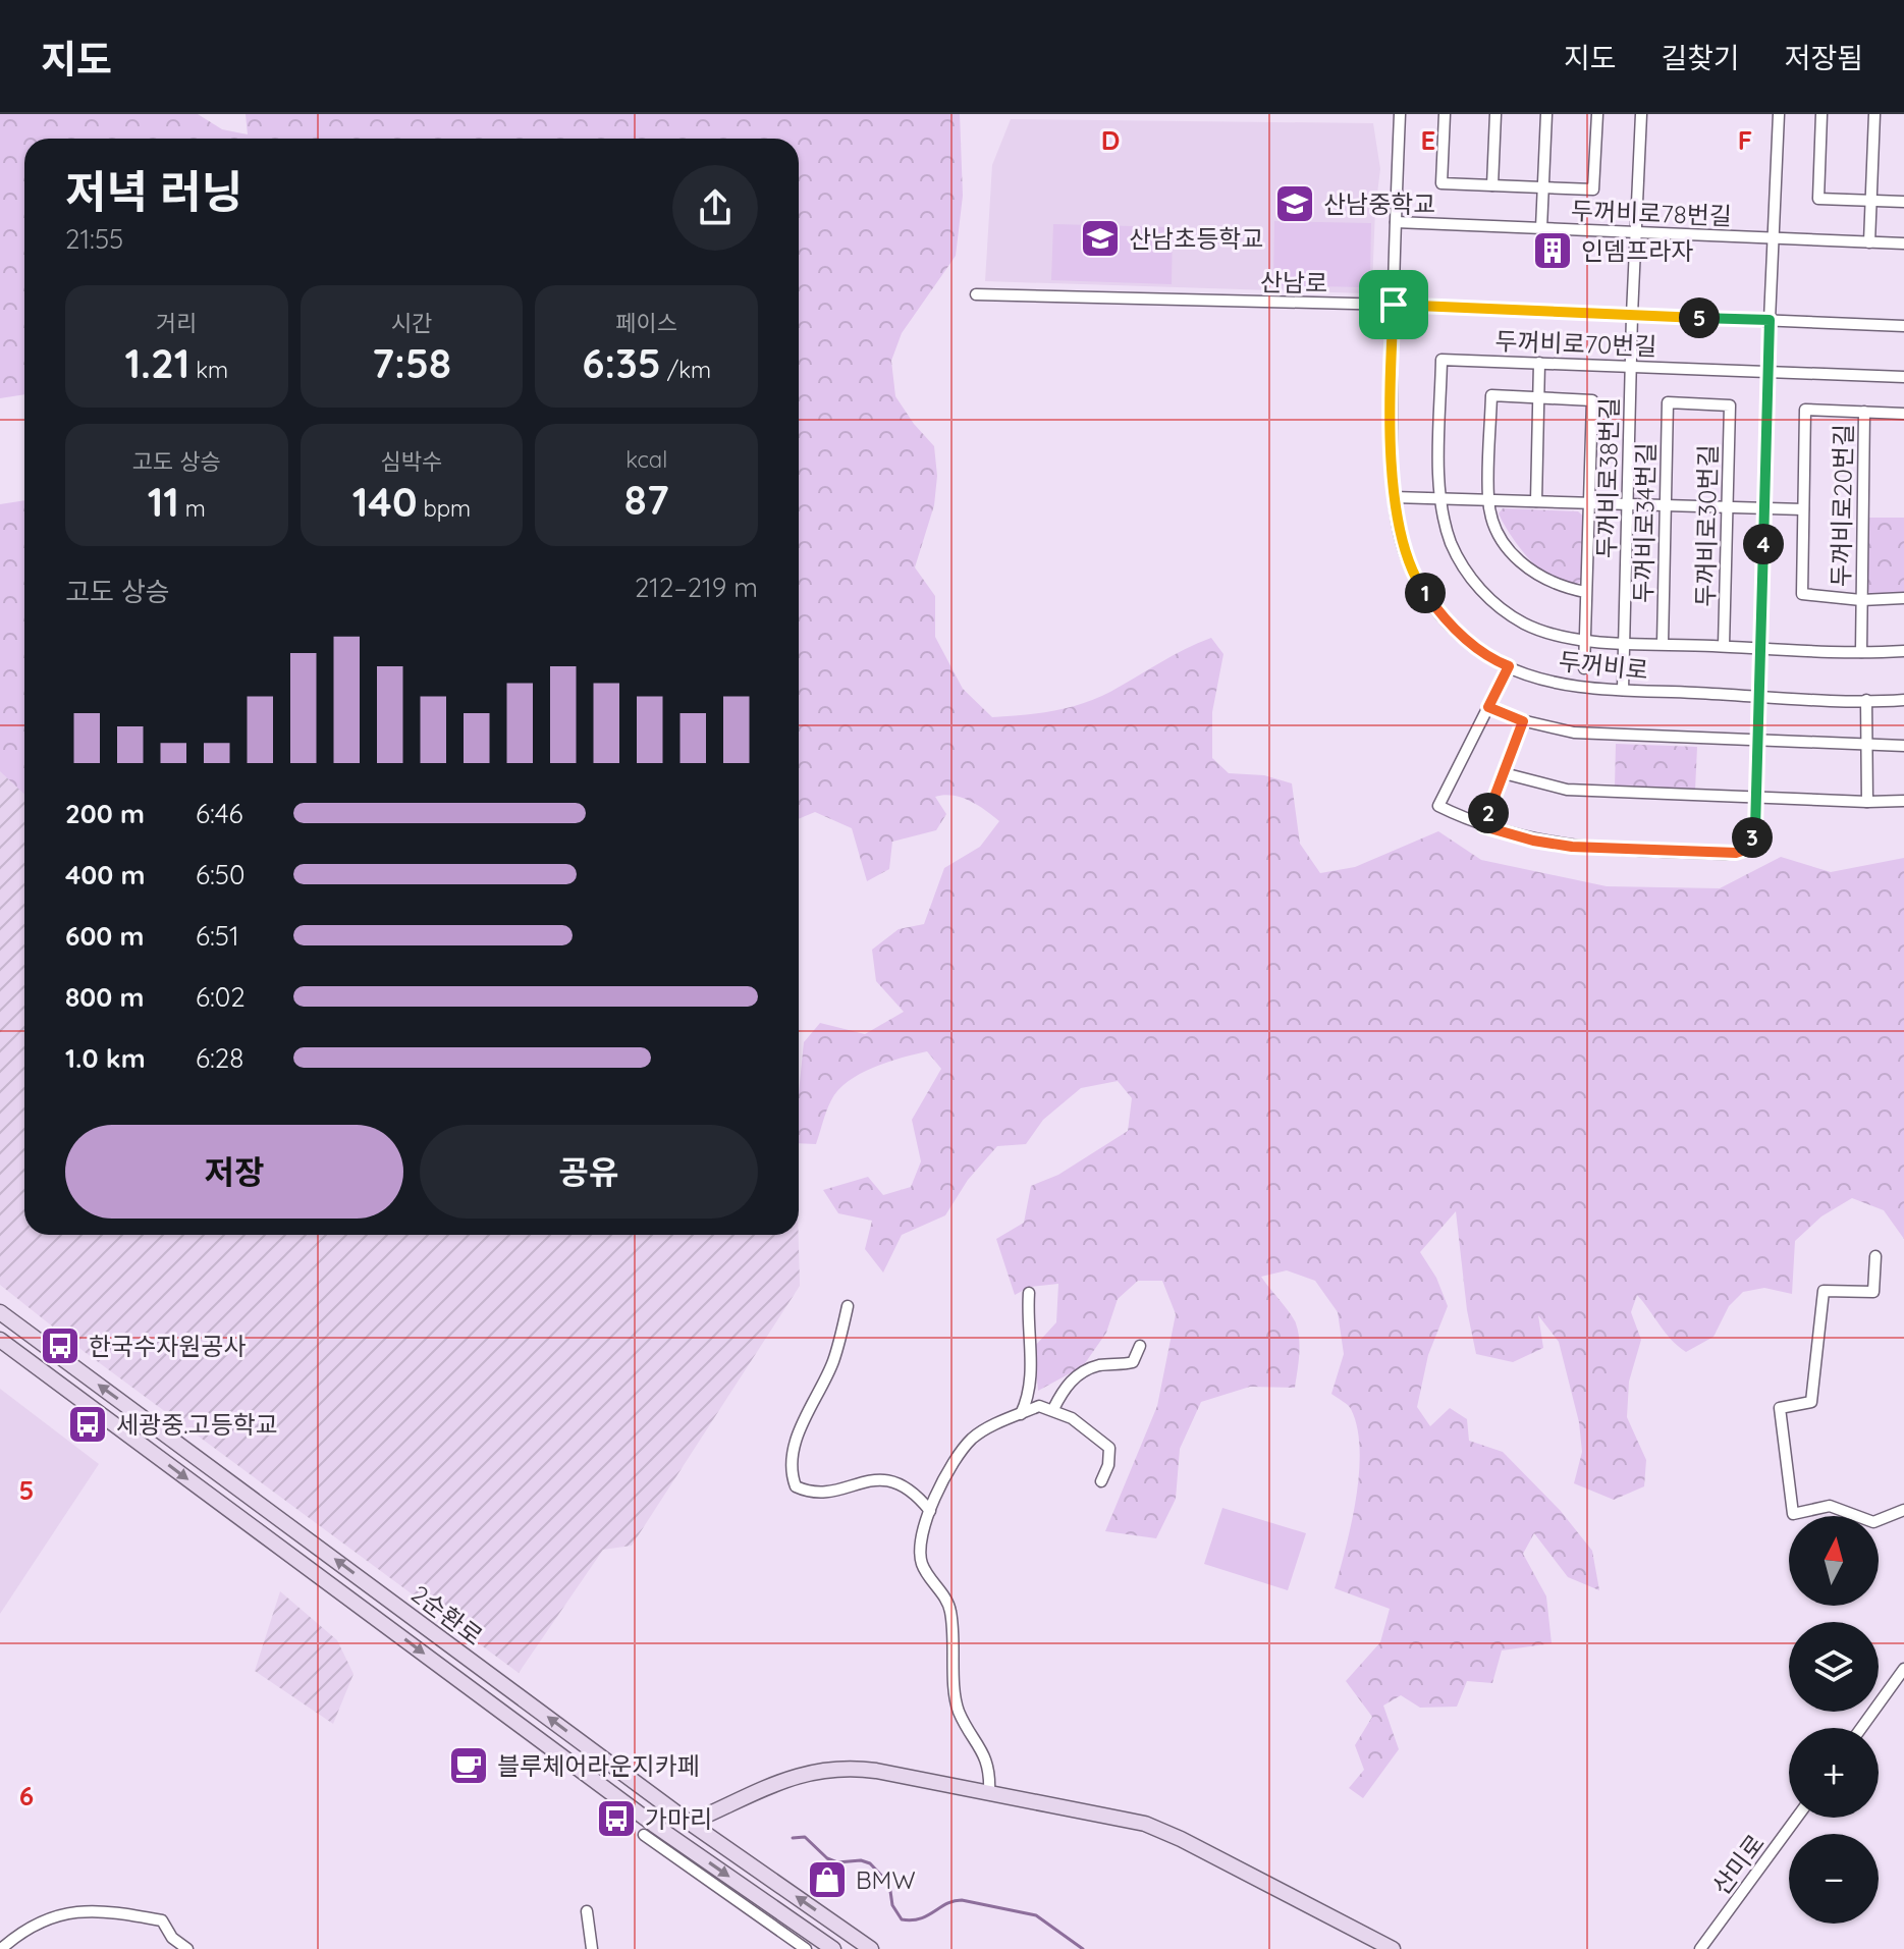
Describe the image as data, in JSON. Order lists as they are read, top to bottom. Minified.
{"streets":{"street":["두꺼비로78번길","산남로","두꺼비로70번길","두꺼비로38번길","두꺼비로20번길","두꺼비로34번길","두꺼비로30번길","두꺼비로","2순환로","산미로"]},"crossings":[["두꺼비로78번길","두꺼비로38번길"],["두꺼비로78번길","두꺼비로"],["산남로","두꺼비로38번길"],["산남로","두꺼비로"],["두꺼비로70번길","두꺼비로38번길"],["두꺼비로38번길","두꺼비로"],["두꺼비로34번길","두꺼비로30번길"]],"places":{"school or university":["산남중학교","산남초등학교"],"building":["인뎀프라자"],"bus stop":["한국수자원공사","세광중.고등학교","가마리"],"cafe":["블루체어라운지카페"],"shop":["BMW"]},"north":"top","page":{"header":"지도","nav":["지도","길찾기","저장됨"],"heading":["저녁 러닝","21:55"],"stats":[["거리","1.21 km"],["시간","7:58"],["페이스","6:35 /km"],["고도 상승","11 m"],["심박수","140 bpm"],["kcal","87"]],"pins":["5","4","1","2","3"],"chart":["고도 상승","212–219 m"],"list":[{"name":"200 m","note":"6:46"},{"name":"400 m","note":"6:50"},{"name":"600 m","note":"6:51"},{"name":"800 m","note":"6:02"},{"name":"1.0 km","note":"6:28"}],"buttons":["저장","공유"],"map_buttons":["+","−"]},"grid":{"columns":["D","E","F"],"rows":["5","6"]}}
